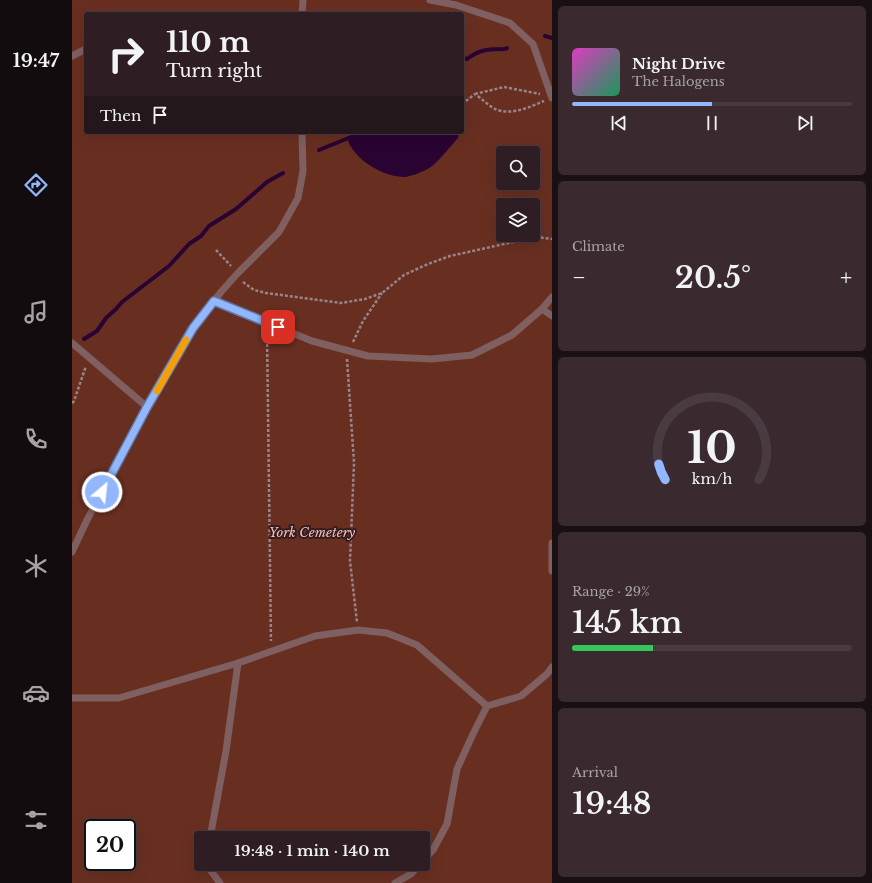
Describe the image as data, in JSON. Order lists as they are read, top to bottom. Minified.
{"parks":["York Cemetery"],"page":{"tabs":"19:47","turn":["110 m","Turn right"],"song":["Night Drive","The Halogens"],"then":"Then","tile":["Climate",["Range · 29%","145 km"],["Arrival","19:48"]],"heat":["−","20.5°","+"],"limit":"20","trip":"19:48 · 1 min · 140 m","gauge":["10","km/h"]}}
